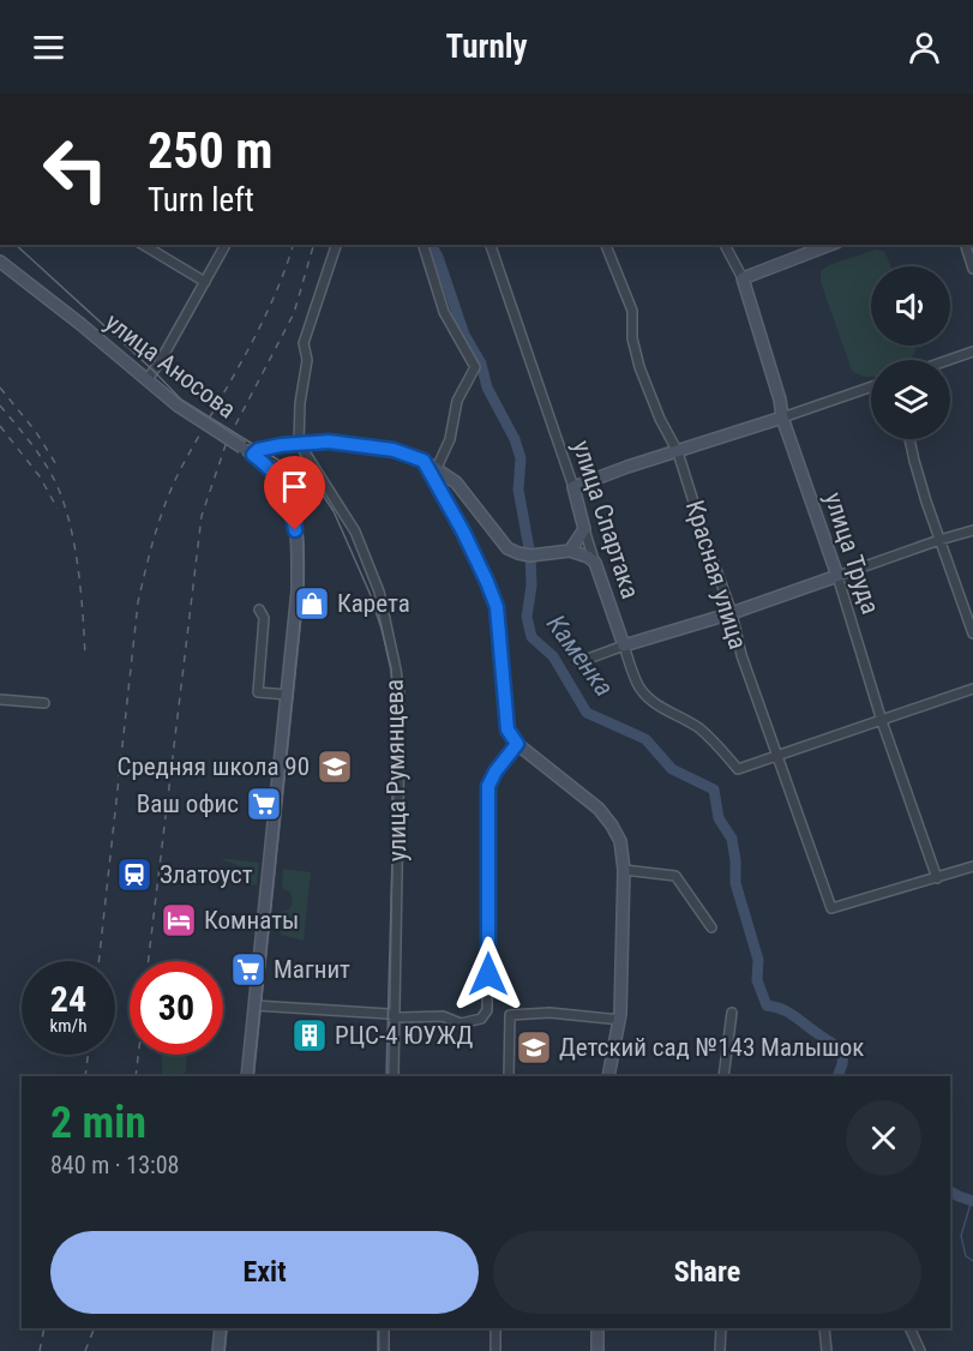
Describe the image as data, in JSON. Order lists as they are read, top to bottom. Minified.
{"streets":{"street":["улица Аносова","улица Спартака","улица Труда","Красная улица","улица Румянцева"]},"crossings":[["улица Спартака","Красная улица"],["улица Труда","Красная улица"]],"water":["Каменка"],"places":{"shop":["Карета"],"school or university":["Средняя школа 90","Детский сад №143 Малышок"],"supermarket":["Ваш офис","Магнит"],"station":["Златоуст"],"hotel":["Комнаты"],"building":["РЦС-4 ЮУЖД"]},"page":{"header":"Turnly","turn":["250 m","Turn left"],"speed":"24 km/h","limit":"30","heading":["2 min","840 m · 13:08"],"buttons":["Exit","Share"]}}
